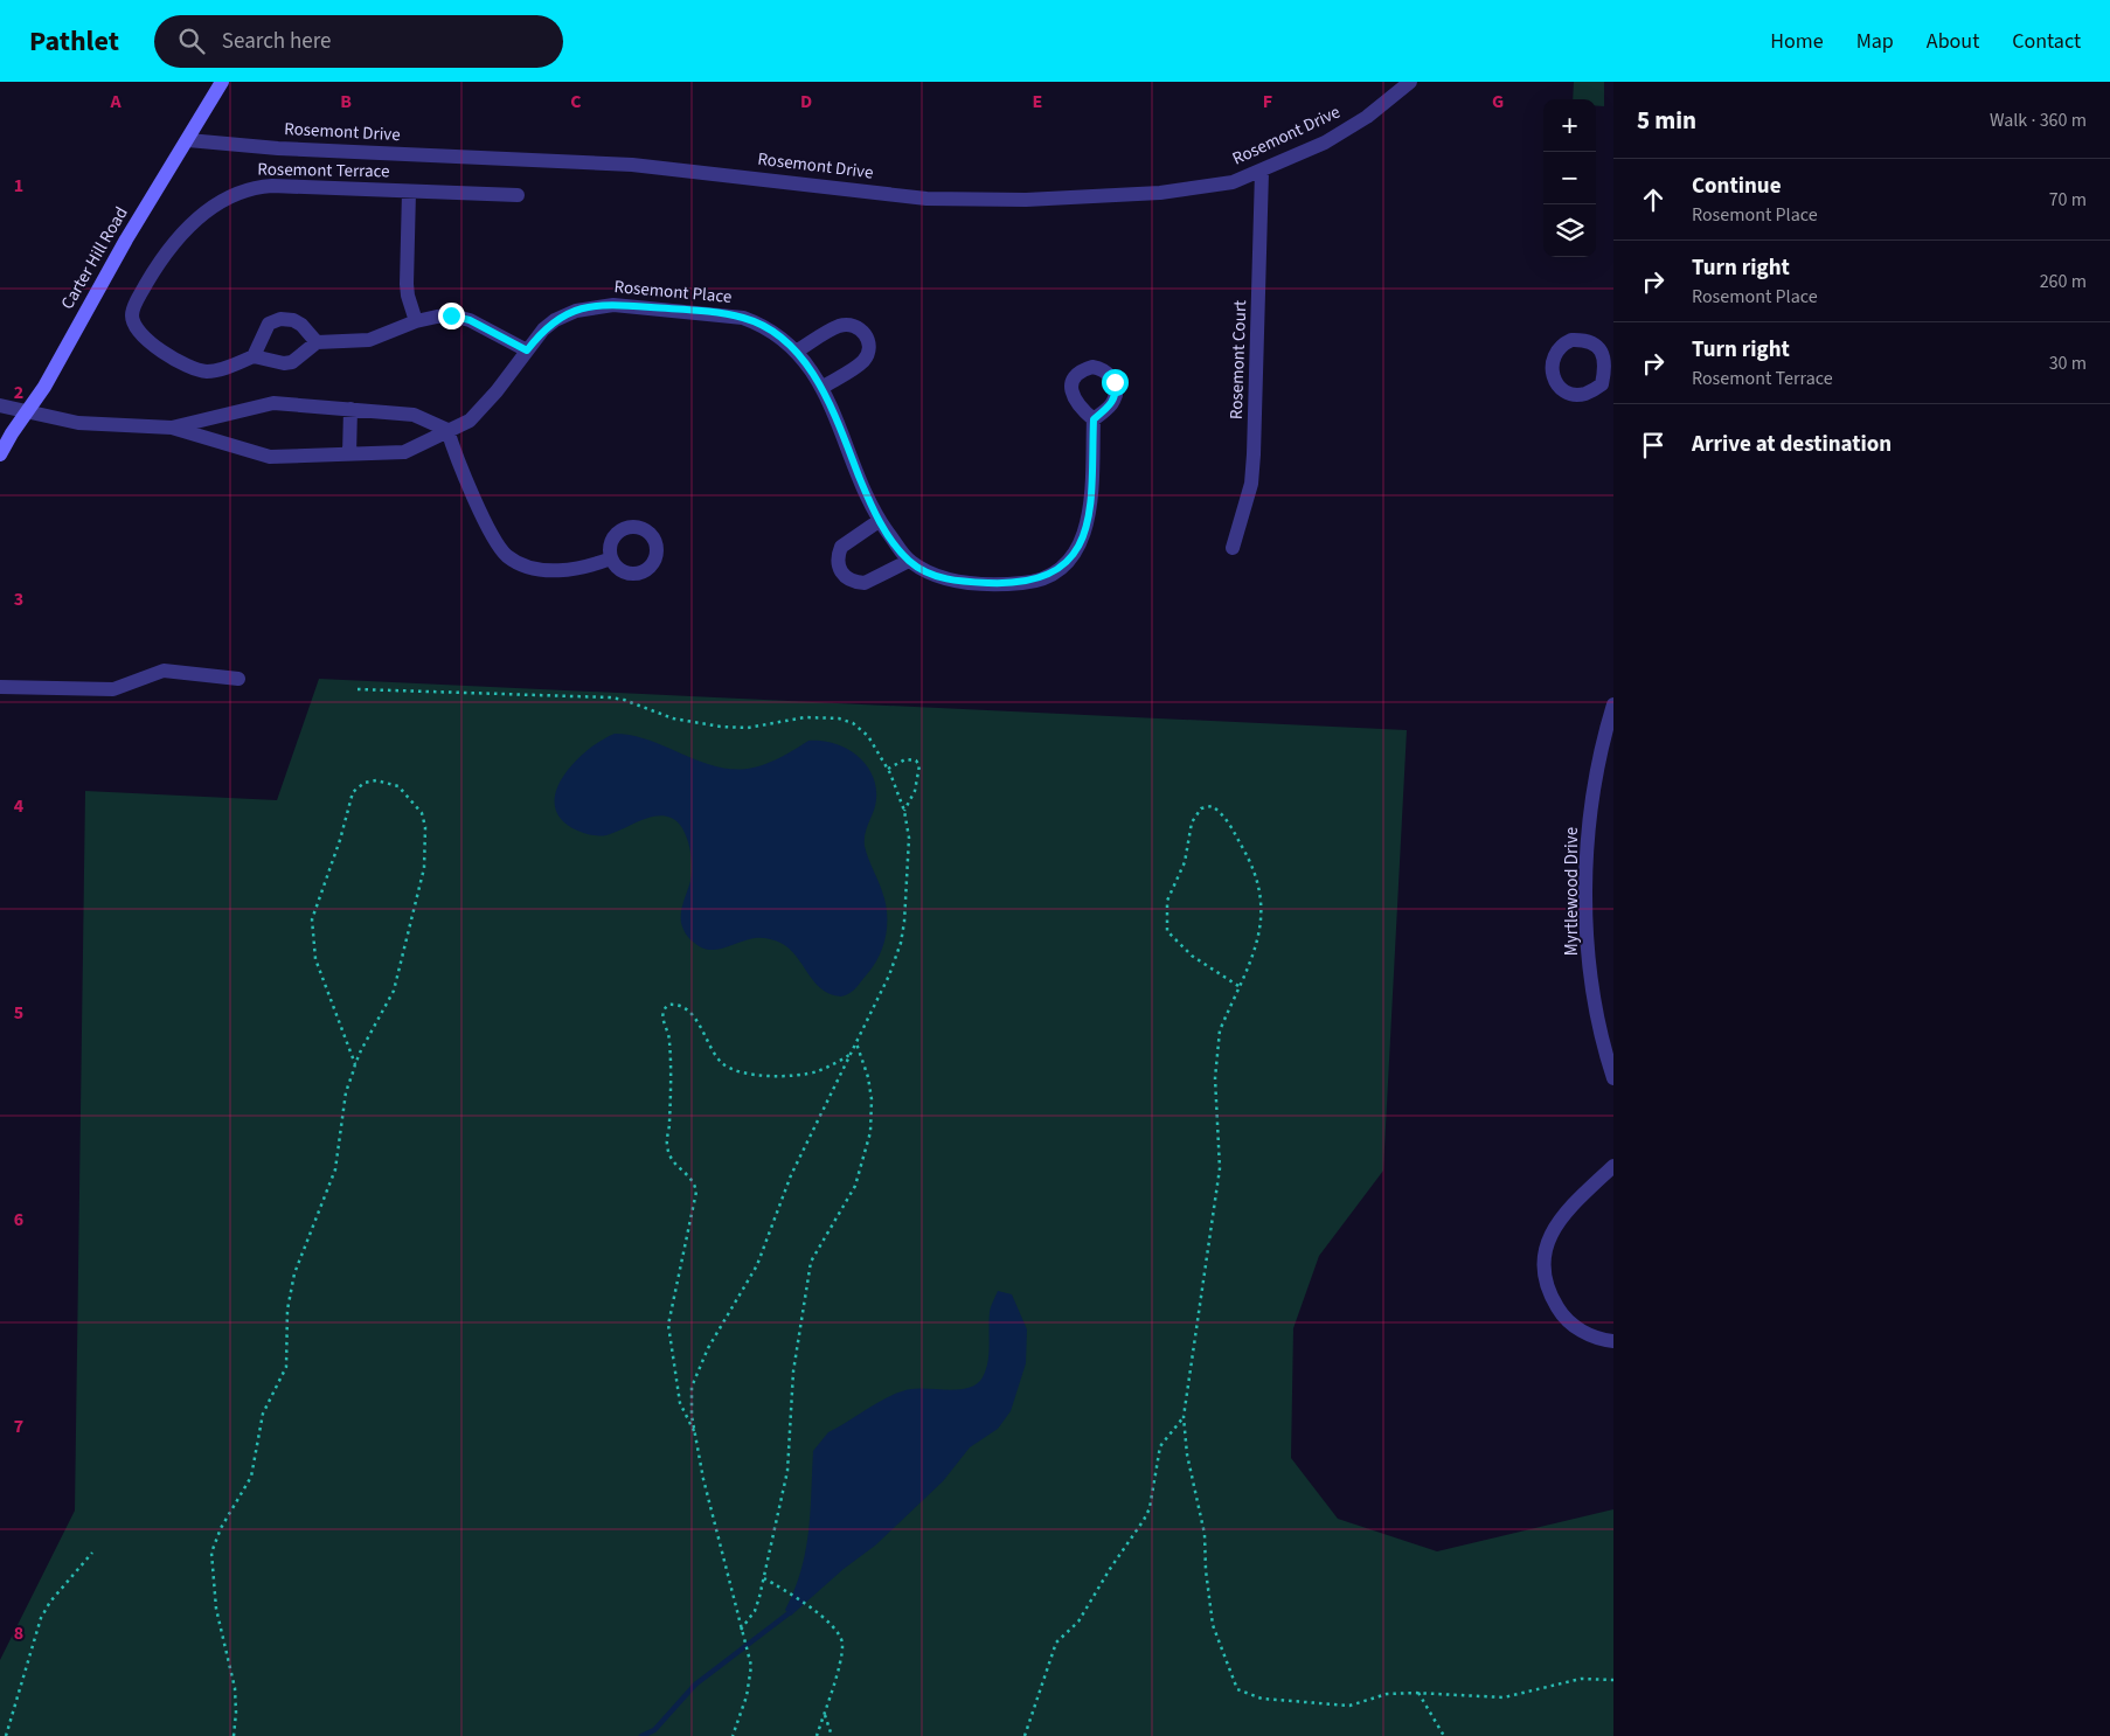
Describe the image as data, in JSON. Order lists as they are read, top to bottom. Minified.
{"streets":{"main road":["Carter Hill Road"],"street":["Rosemont Drive","Rosemont Terrace","Rosemont Place","Rosemont Court","Myrtlewood Drive"]},"crossings":[["Rosemont Drive","Carter Hill Road"],["Rosemont Drive","Rosemont Court"],["Carter Hill Road","Rosemont Place"]],"page":{"header":"Pathlet","search":"Search here","nav":["Home","Map","About","Contact"],"heading":["5 min","Walk · 360 m"],"map_buttons":["+","−"],"list":[["Continue","Rosemont Place","70 m"],["Turn right","Rosemont Place","260 m"],["Turn right","Rosemont Terrace","30 m"],"Arrive at destination"]},"grid":{"columns":["A","B","C","D","E","F","G"],"rows":["1","2","3","4","5","6","7","8"]}}
